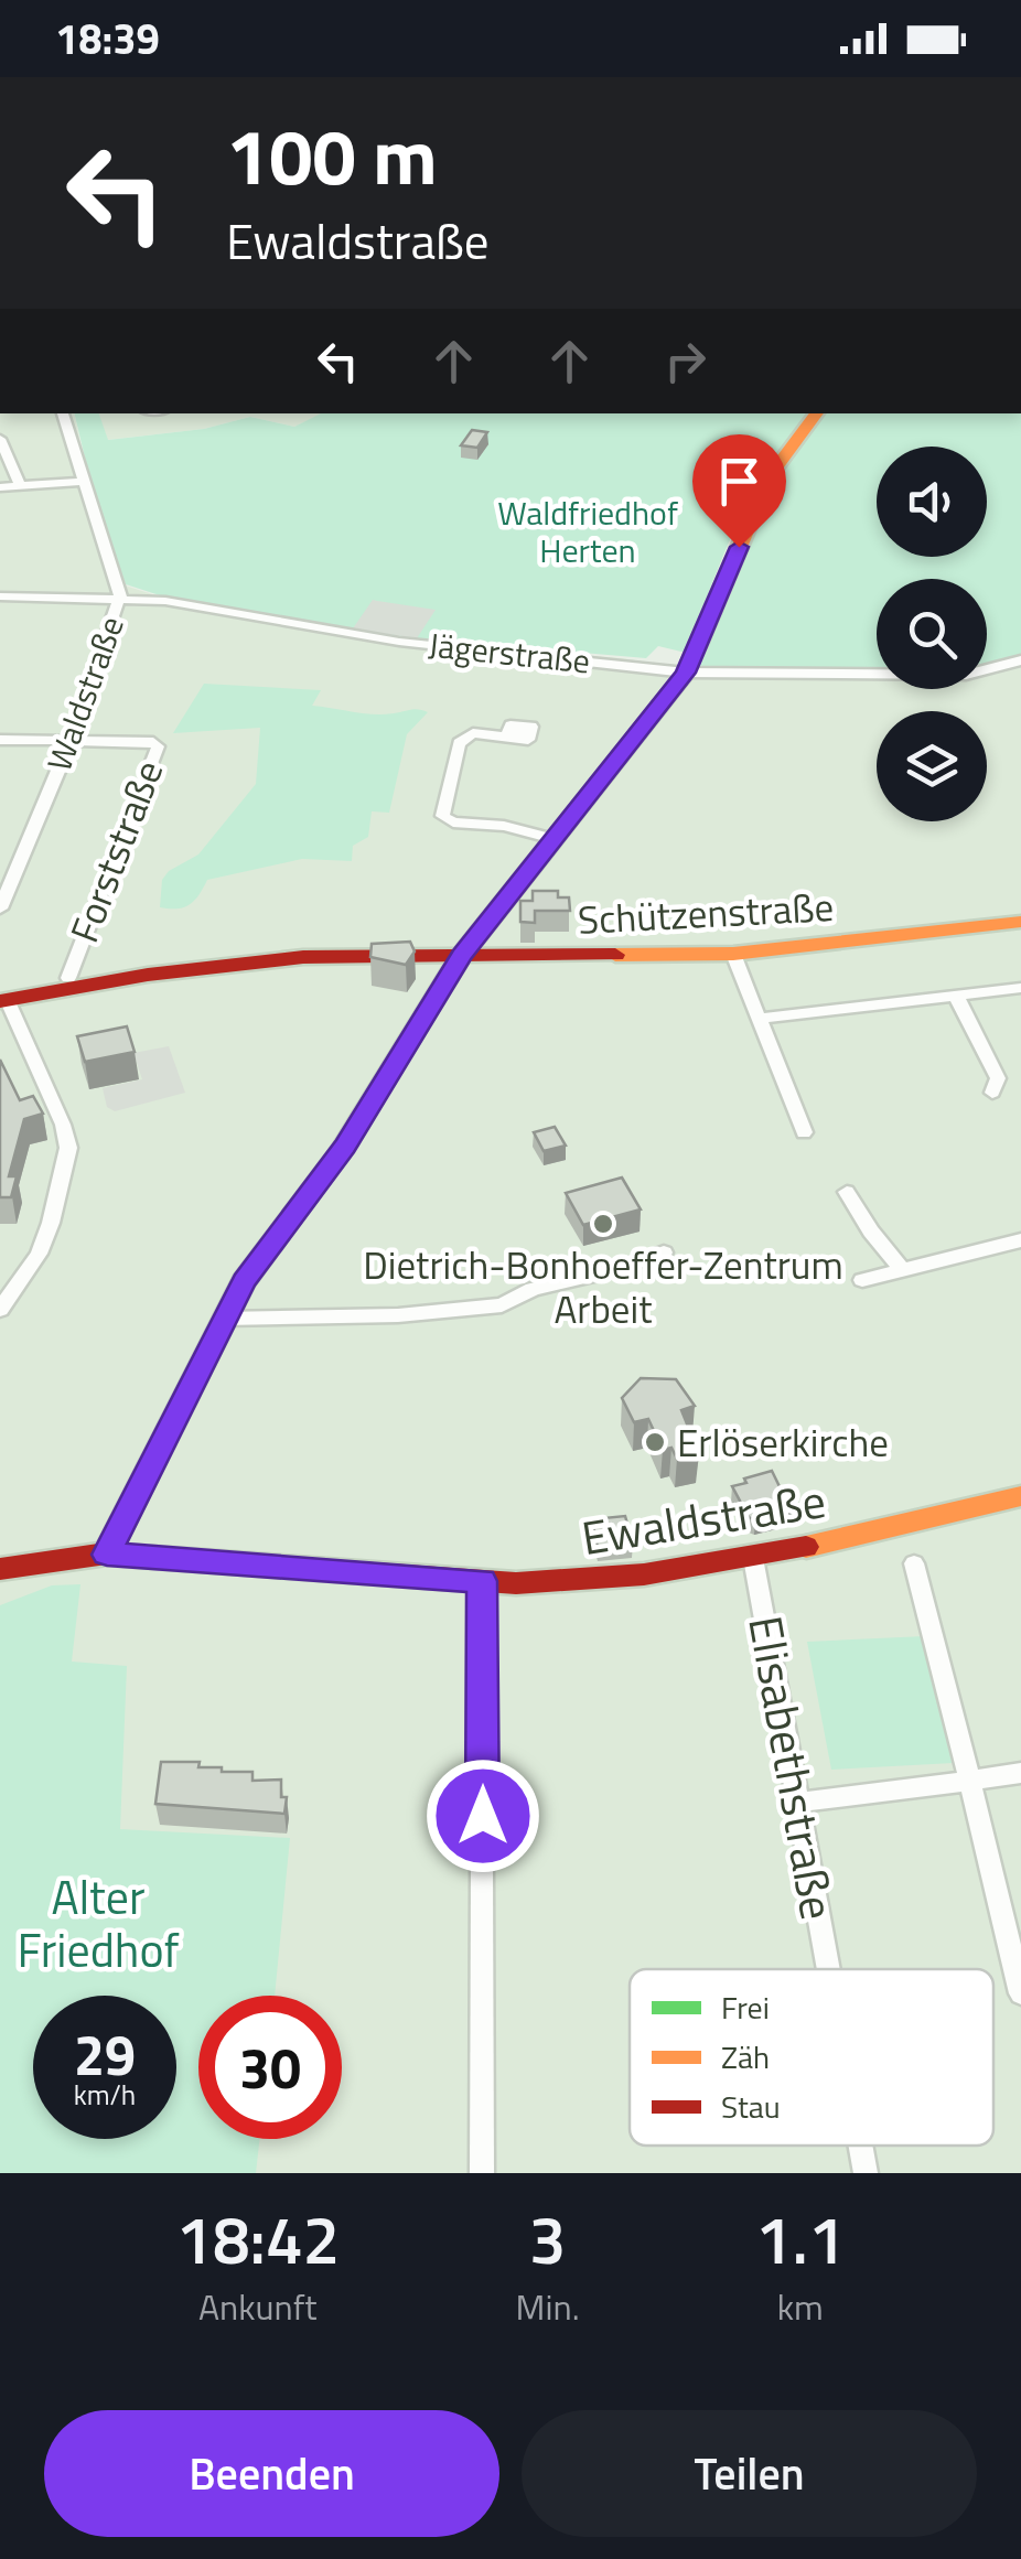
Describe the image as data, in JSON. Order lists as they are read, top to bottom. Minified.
{"streets":{"street":["Jägerstraße","Waldstraße","Forststraße","Schützenstraße","Ewaldstraße","Elisabethstraße"]},"crossings":[["Jägerstraße","Waldstraße"],["Waldstraße","Forststraße"],["Ewaldstraße","Elisabethstraße"]],"parks":["Waldfriedhof Herten","Alter Friedhof"],"places":["Dietrich-Bonhoeffer-Zentrum Arbeit","Erlöserkirche"],"legend":["Frei","Zäh","Stau"],"page":{"status":"18:39","turn":["100 m","Ewaldstraße"],"speed":"29 km/h","limit":"30","eta":["18:42","Ankunft","3","Min.","1.1","km"],"buttons":["Beenden","Teilen"]}}
